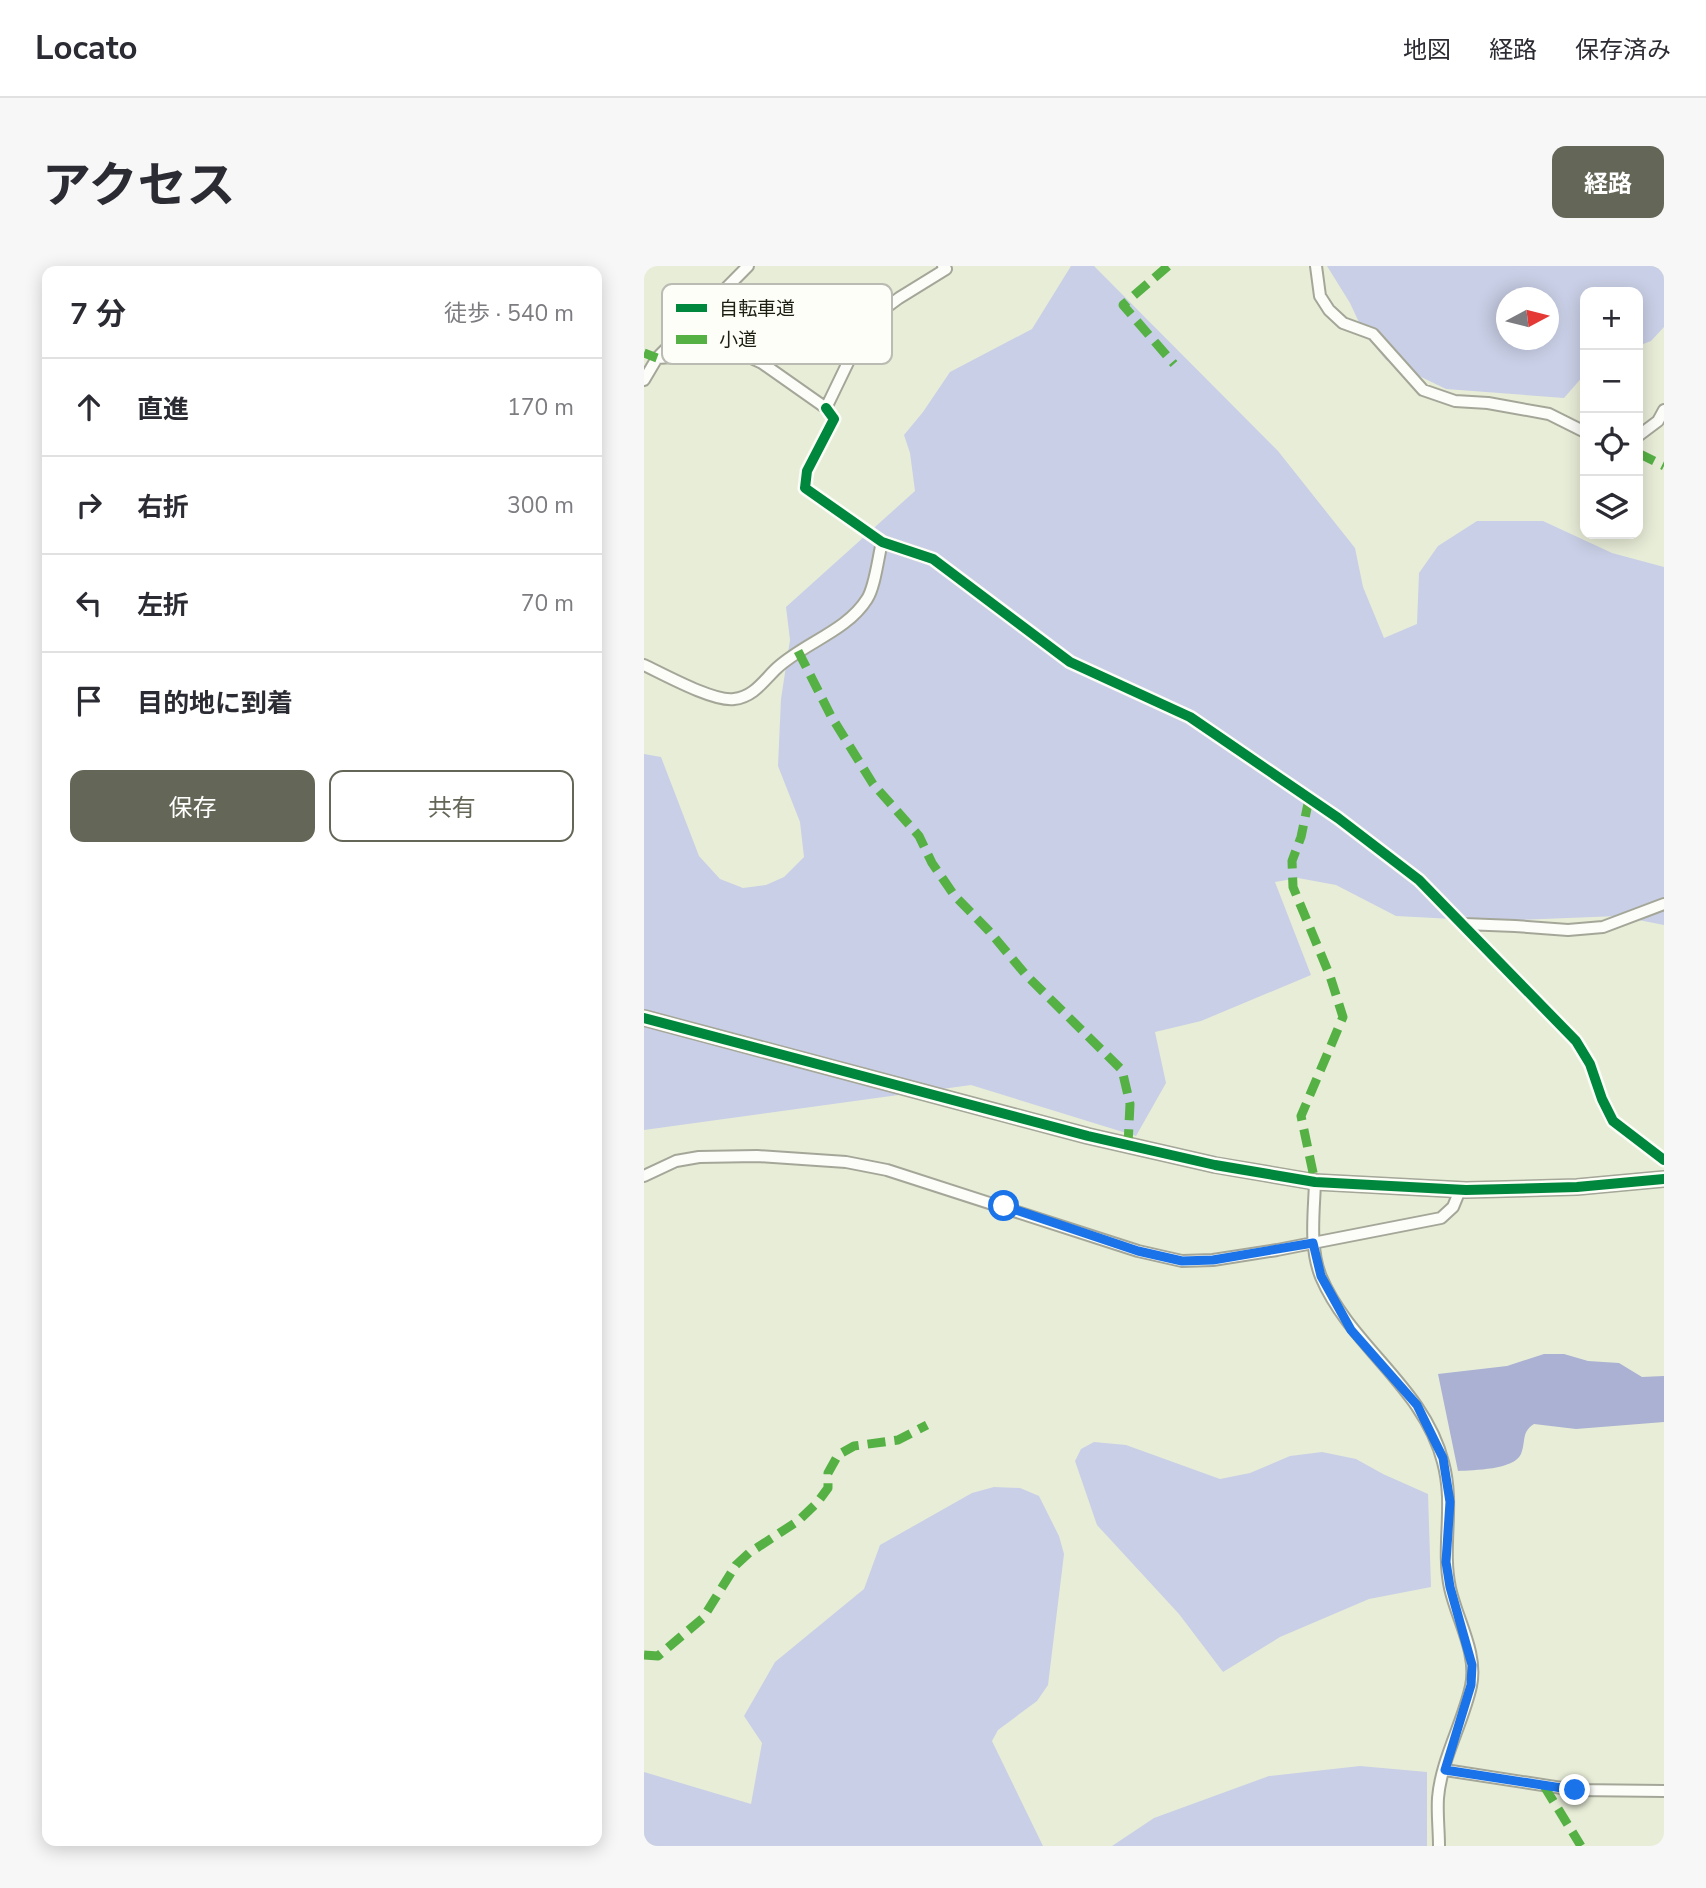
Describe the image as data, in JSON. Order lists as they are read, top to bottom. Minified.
{"legend":["自転車道","小道"],"north":"right","page":{"header":"Locato","nav":["地図","経路","保存済み"],"title":"アクセス","buttons":["経路",["保存","共有"]],"heading":["7 分","徒歩 · 540 m"],"map_buttons":["+","−"],"list":[["直進","170 m"],["右折","300 m"],["左折","70 m"],"目的地に到着"]}}
